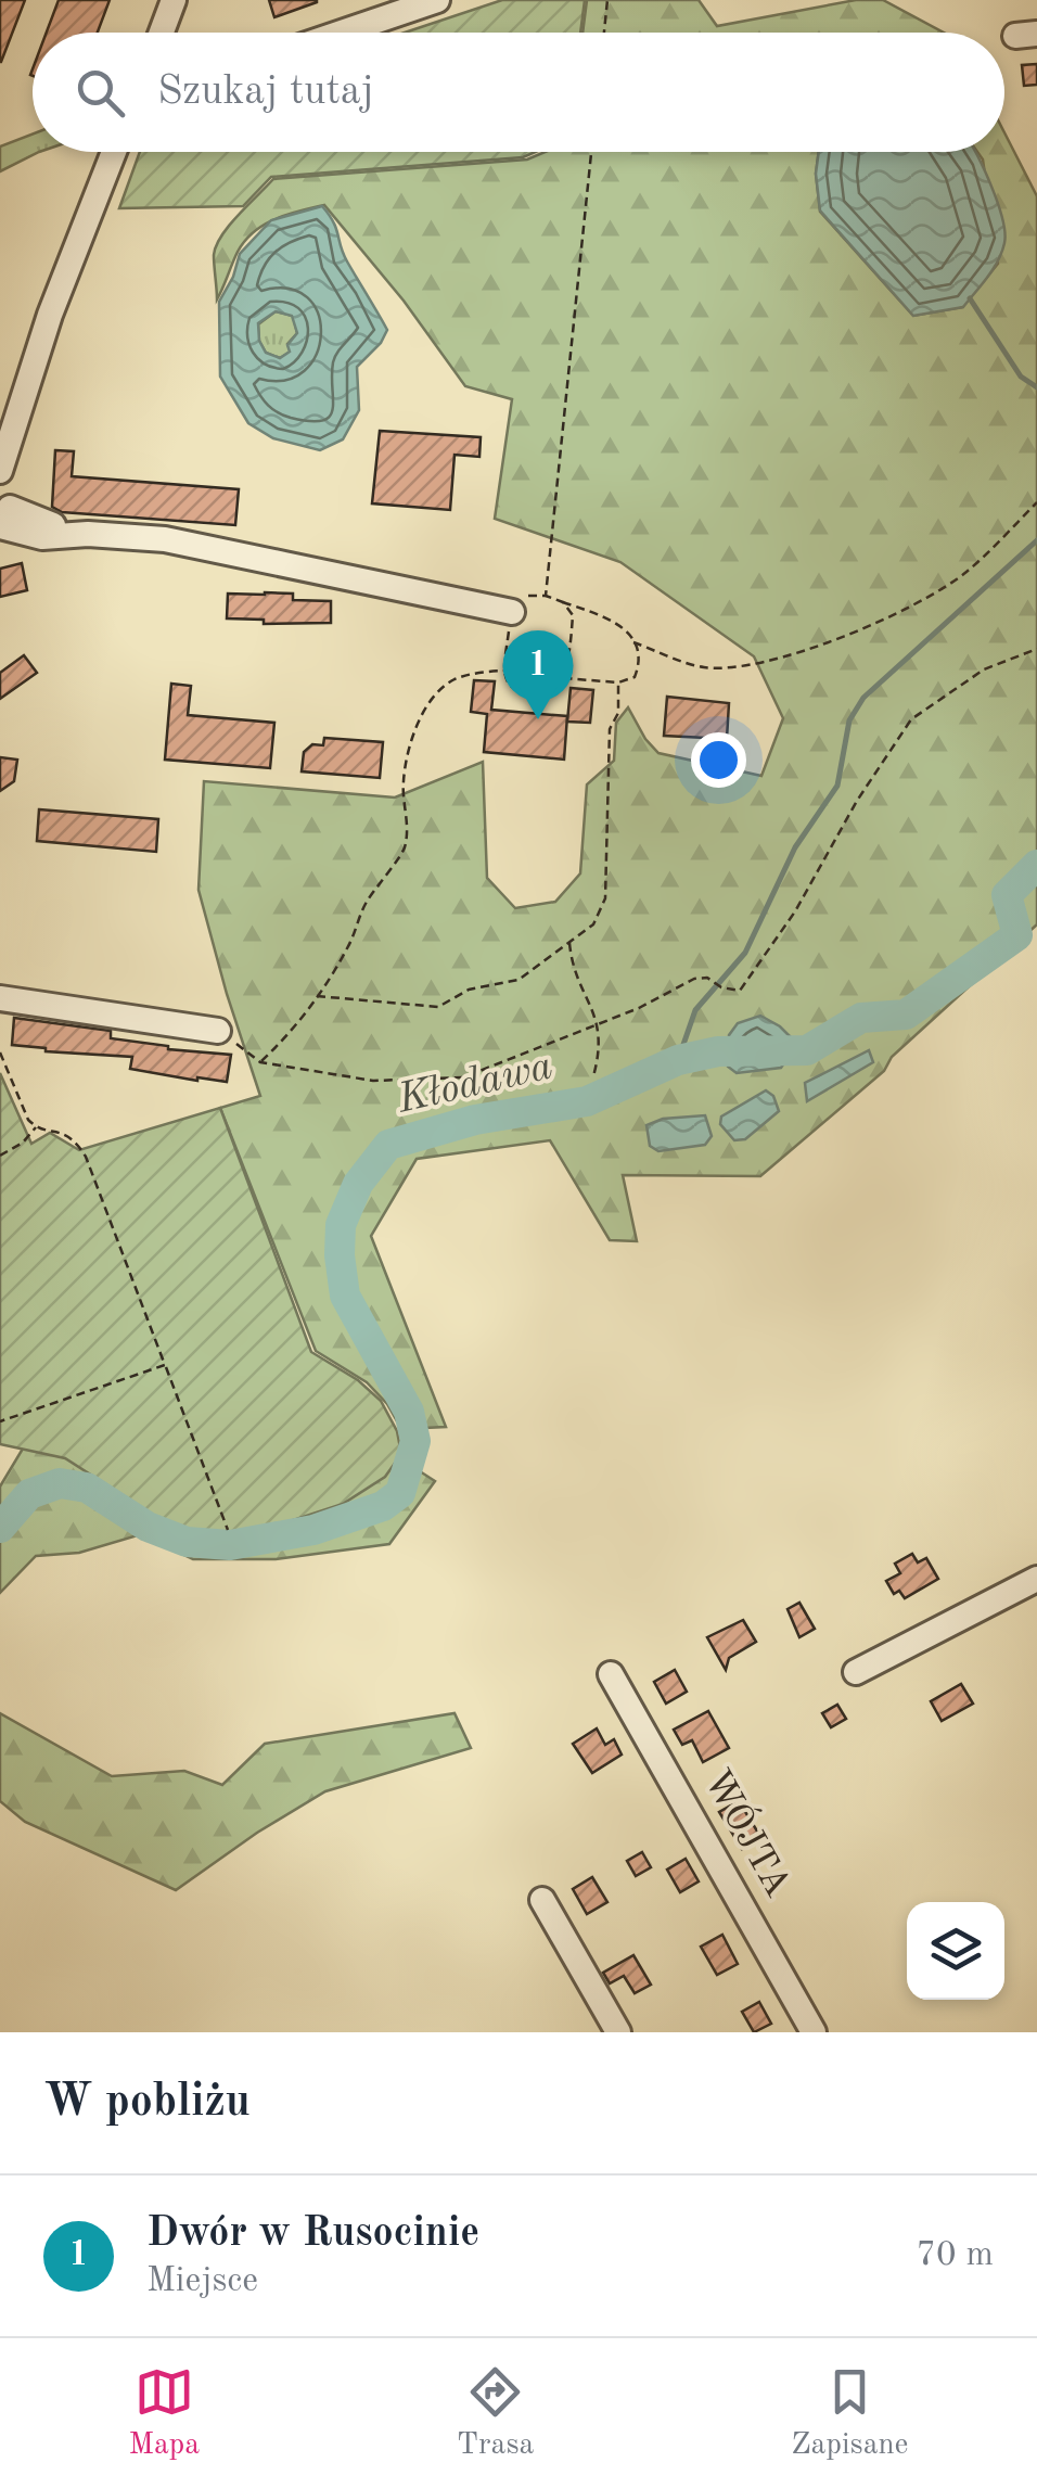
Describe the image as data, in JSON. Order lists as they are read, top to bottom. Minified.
{"streets":{"street":["WÓJTA"]},"water":["Kłodawa"],"page":{"search":"Szukaj tutaj","pins":"1","heading":"W pobliżu","list":[{"mark":"1","name":"Dwór w Rusocinie","note":"Miejsce","value":"70 m"}],"nav":["Mapa","Trasa","Zapisane"]}}
